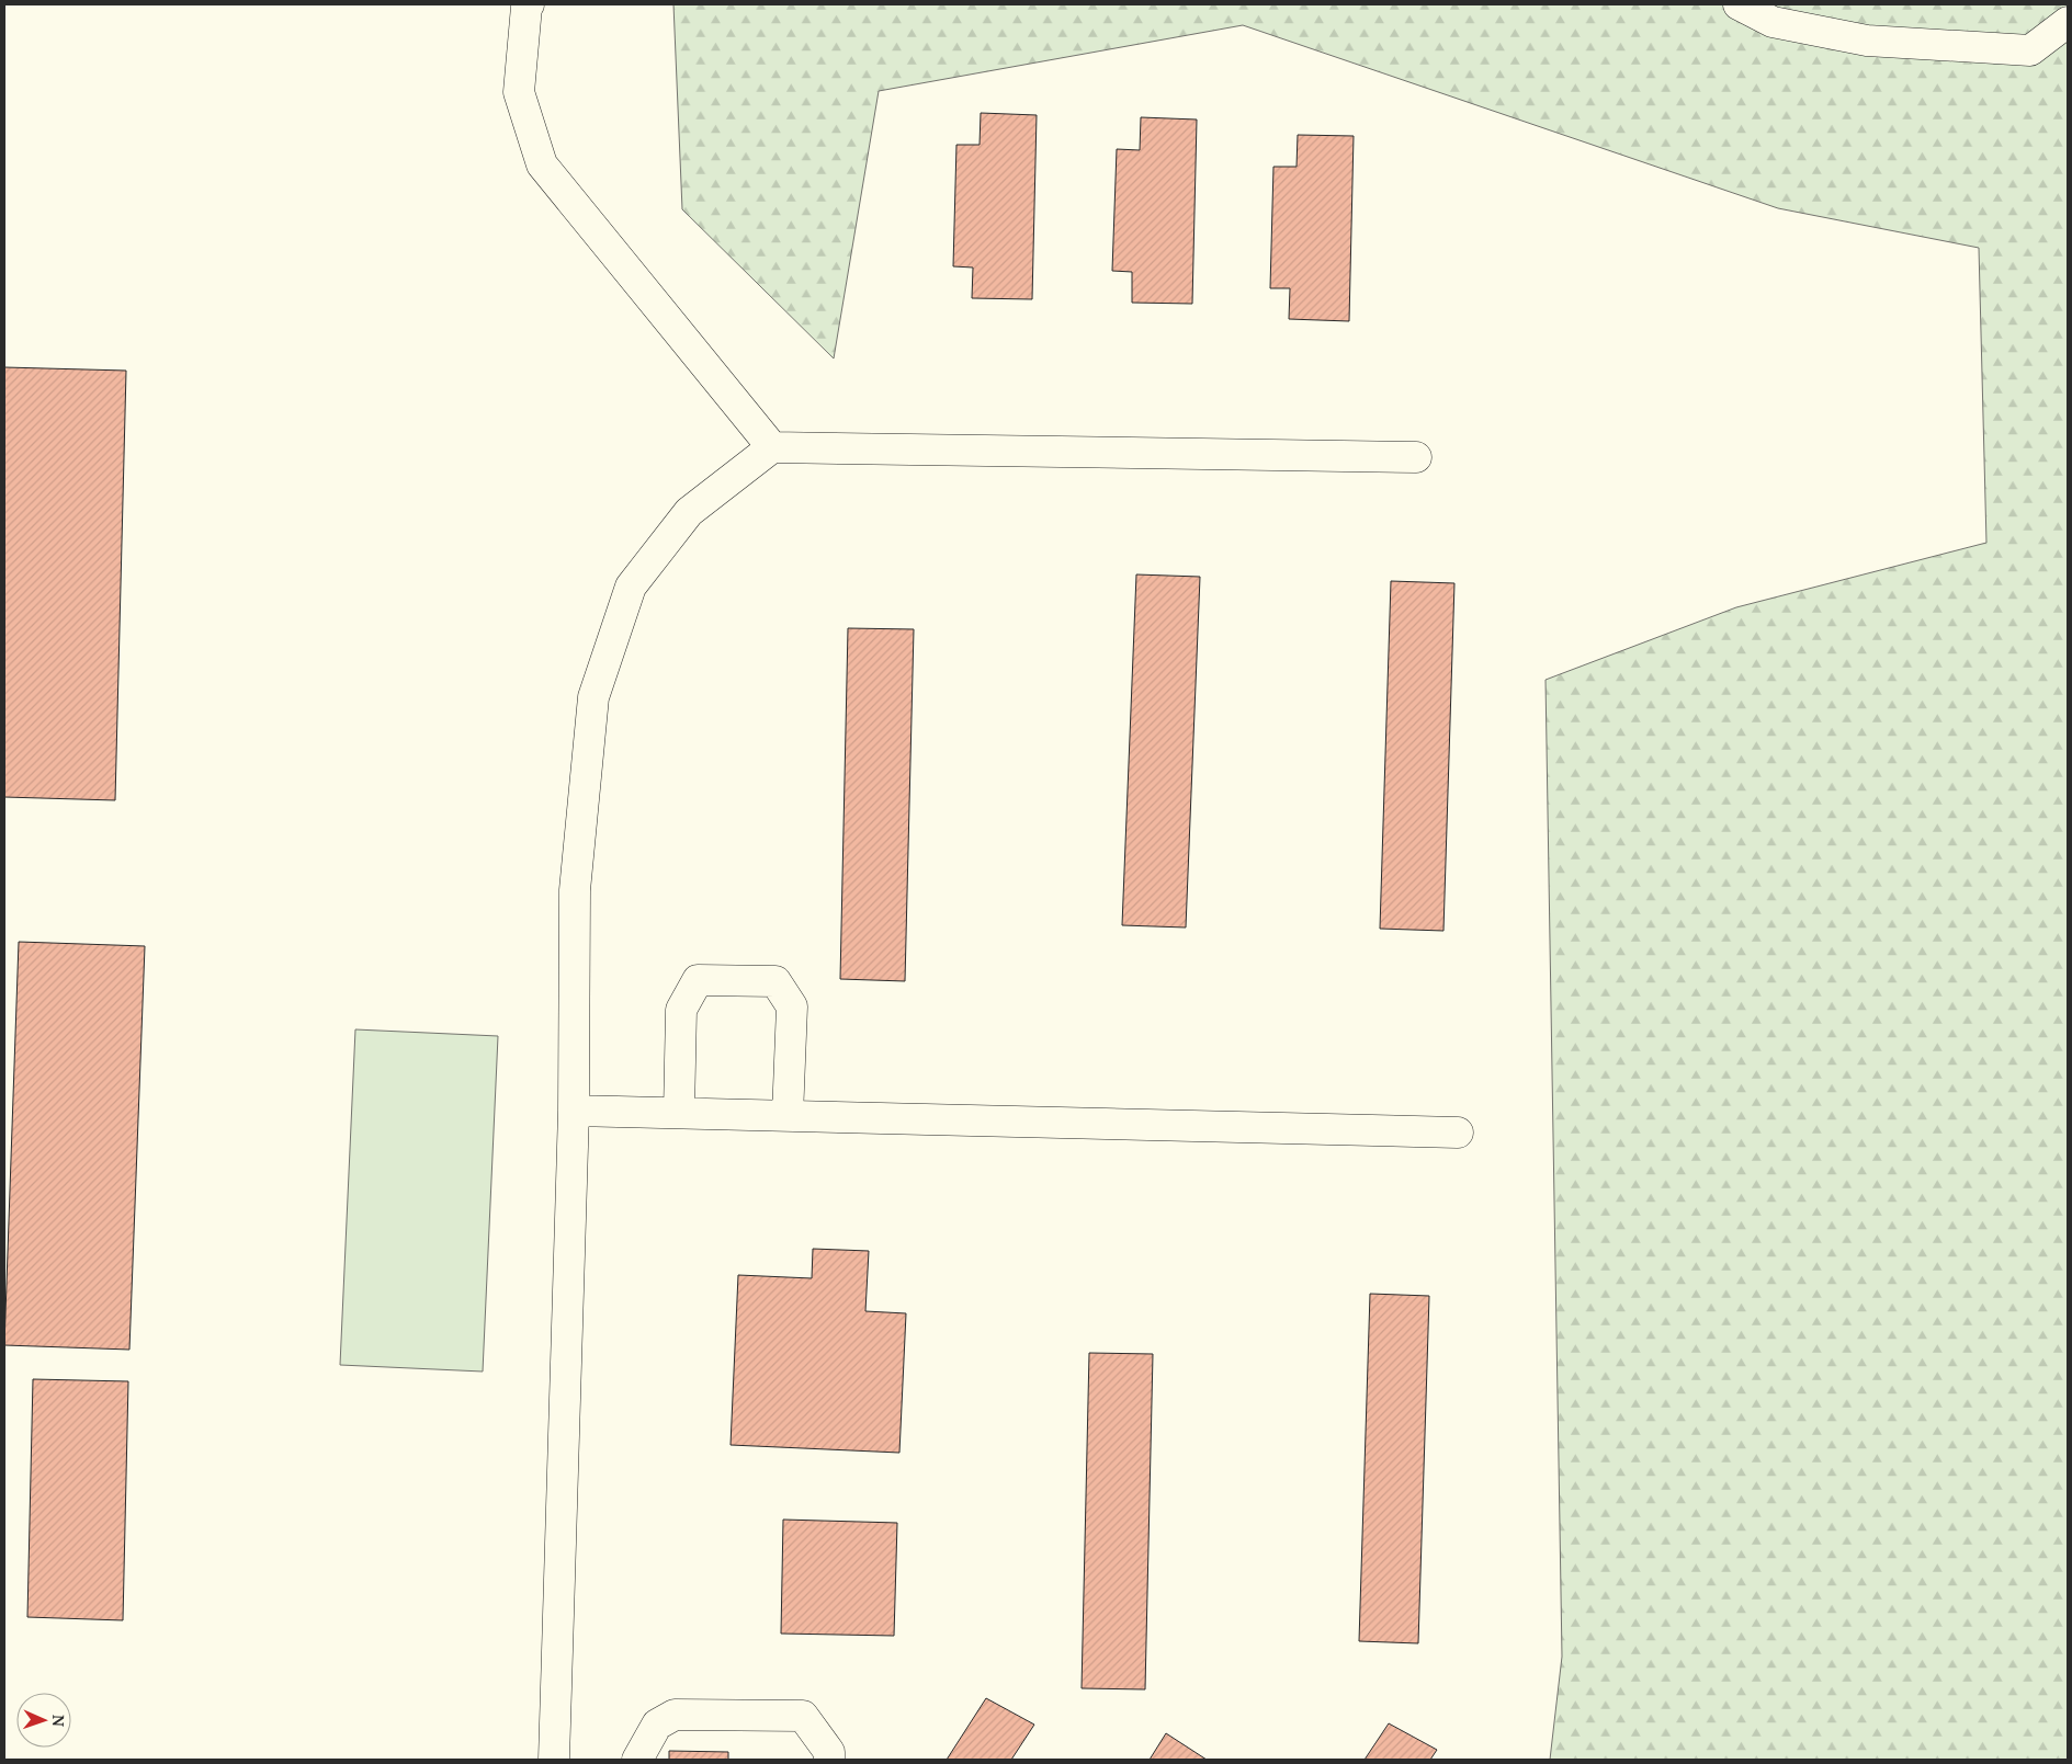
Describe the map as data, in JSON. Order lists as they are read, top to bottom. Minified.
{"north":"right"}
